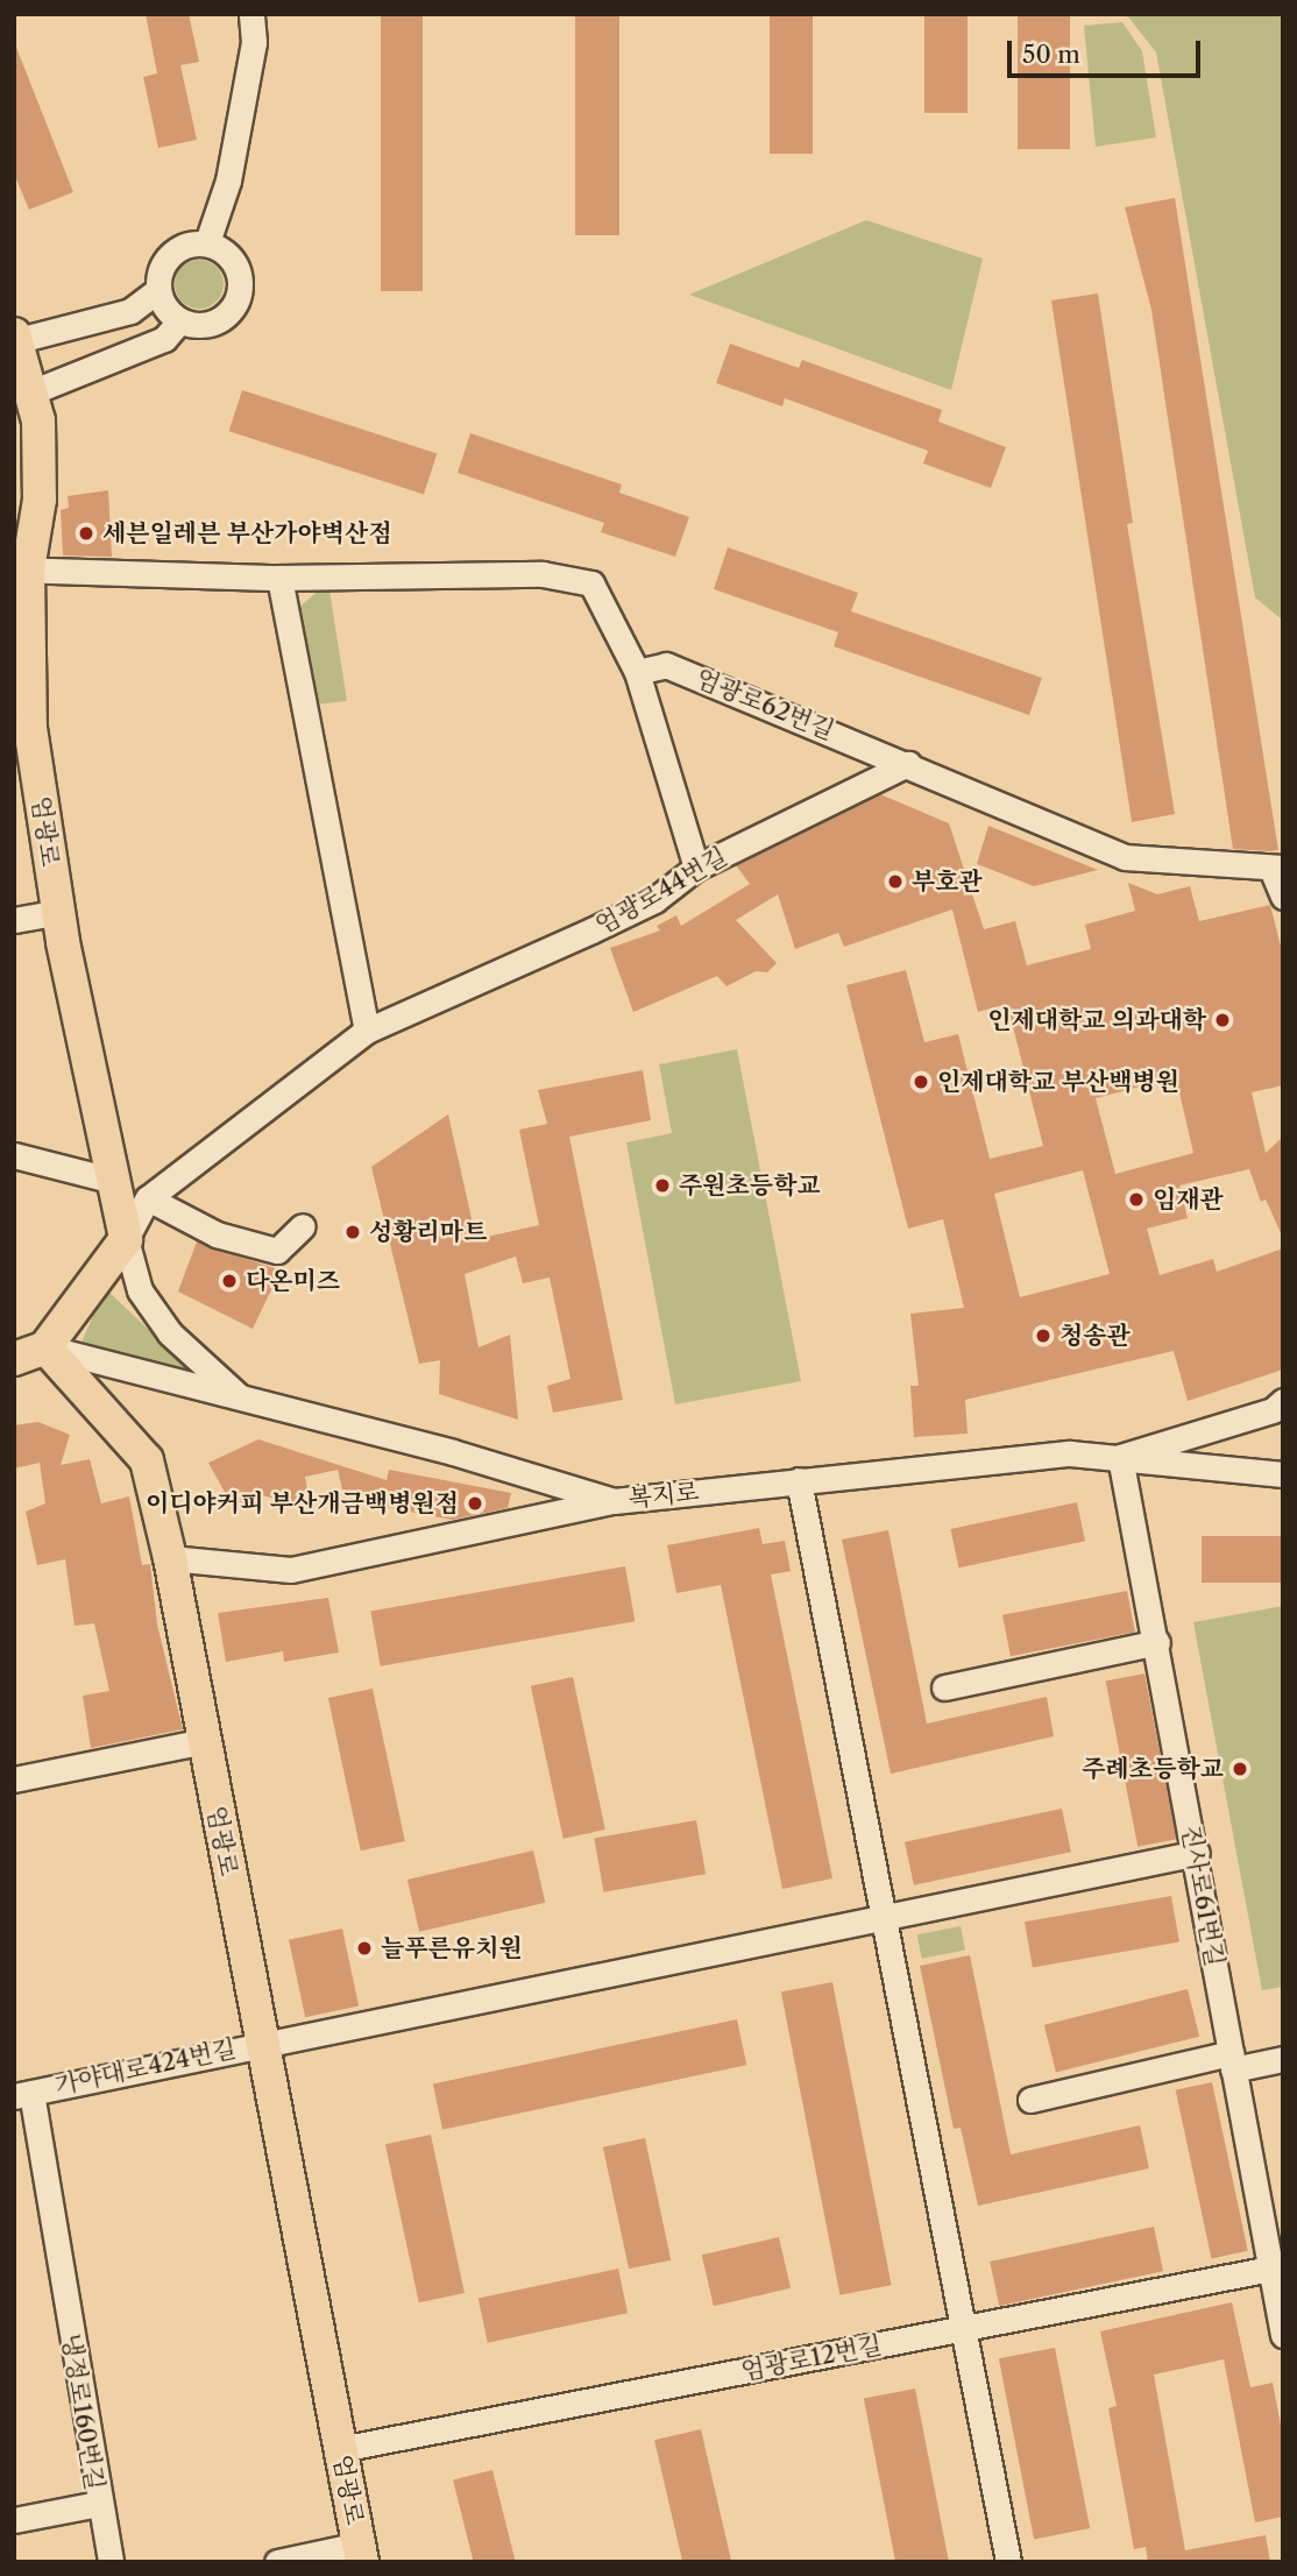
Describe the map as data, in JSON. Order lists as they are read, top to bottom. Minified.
{"streets":{"main road":["엄광로"],"street":["엄광로62번길","엄광로44번길","복지로","진사로61번길","가야대로424번길","엄광로12번길","냉정로160번길"]},"crossings":[["엄광로62번길","엄광로44번길"],["엄광로","엄광로44번길"],["엄광로","복지로"],["엄광로","가야대로424번길"],["엄광로","엄광로12번길"],["복지로","진사로61번길"],["진사로61번길","가야대로424번길"],["진사로61번길","엄광로12번길"],["가야대로424번길","냉정로160번길"]],"places":["세븐일레븐 부산가야벽산점","부호관","인제대학교 의과대학","인제대학교 부산백병원","주원초등학교","임재관","성황리마트","다온미즈","청송관","이디야커피 부산개금백병원점","주례초등학교","늘푸른유치원"],"scale_bar":"50 m"}
